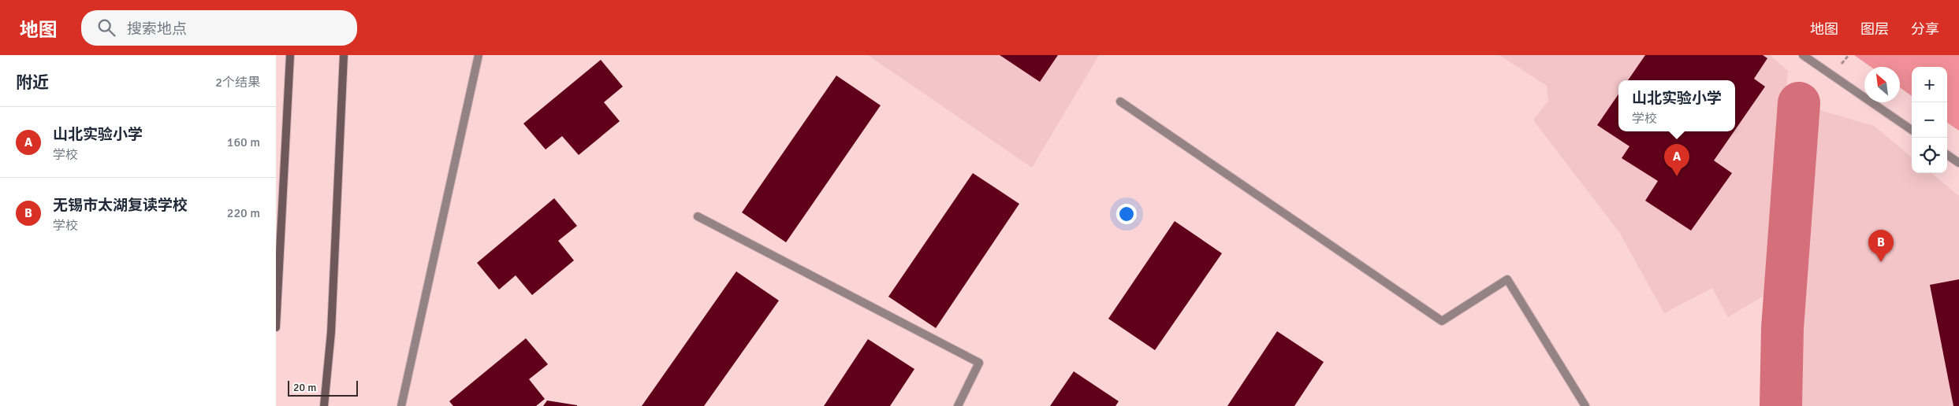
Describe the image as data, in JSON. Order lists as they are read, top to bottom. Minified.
{"scale_bar":"20 m","north":"top left","page":{"header":"地图","search":"搜索地点","nav":["地图","图层","分享"],"heading":["附近","2个结果"],"map_buttons":["+","−"],"popup":["山北实验小学","学校"],"list":[{"mark":"A","name":"山北实验小学","note":"学校","value":"160 m"},{"mark":"B","name":"无锡市太湖复读学校","note":"学校","value":"220 m"}],"pins":["A","B"],"scale":"20 m"}}
